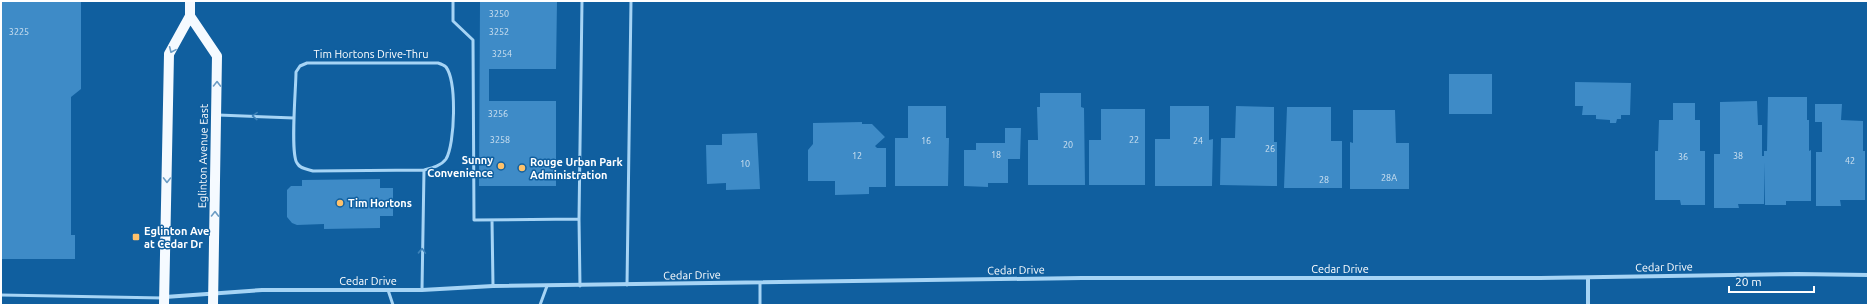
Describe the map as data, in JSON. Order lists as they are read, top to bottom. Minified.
{"streets":{"main road":["Eglinton Avenue East"],"street":["Cedar Drive"],"lane":["Tim Hortons Drive-Thru"]},"crossings":[["Eglinton Avenue East","Cedar Drive"]],"places":{"other":["Sunny Convenience","Rouge Urban Park Administration","Tim Hortons"],"transit":["Eglinton Ave at Cedar Dr"]},"house_numbers":["3250","3225","3252","3254","3256","3258","22","16","24","20","26","18","12","38","36","42","10","28A","28"],"scale_bar":"20 m"}
